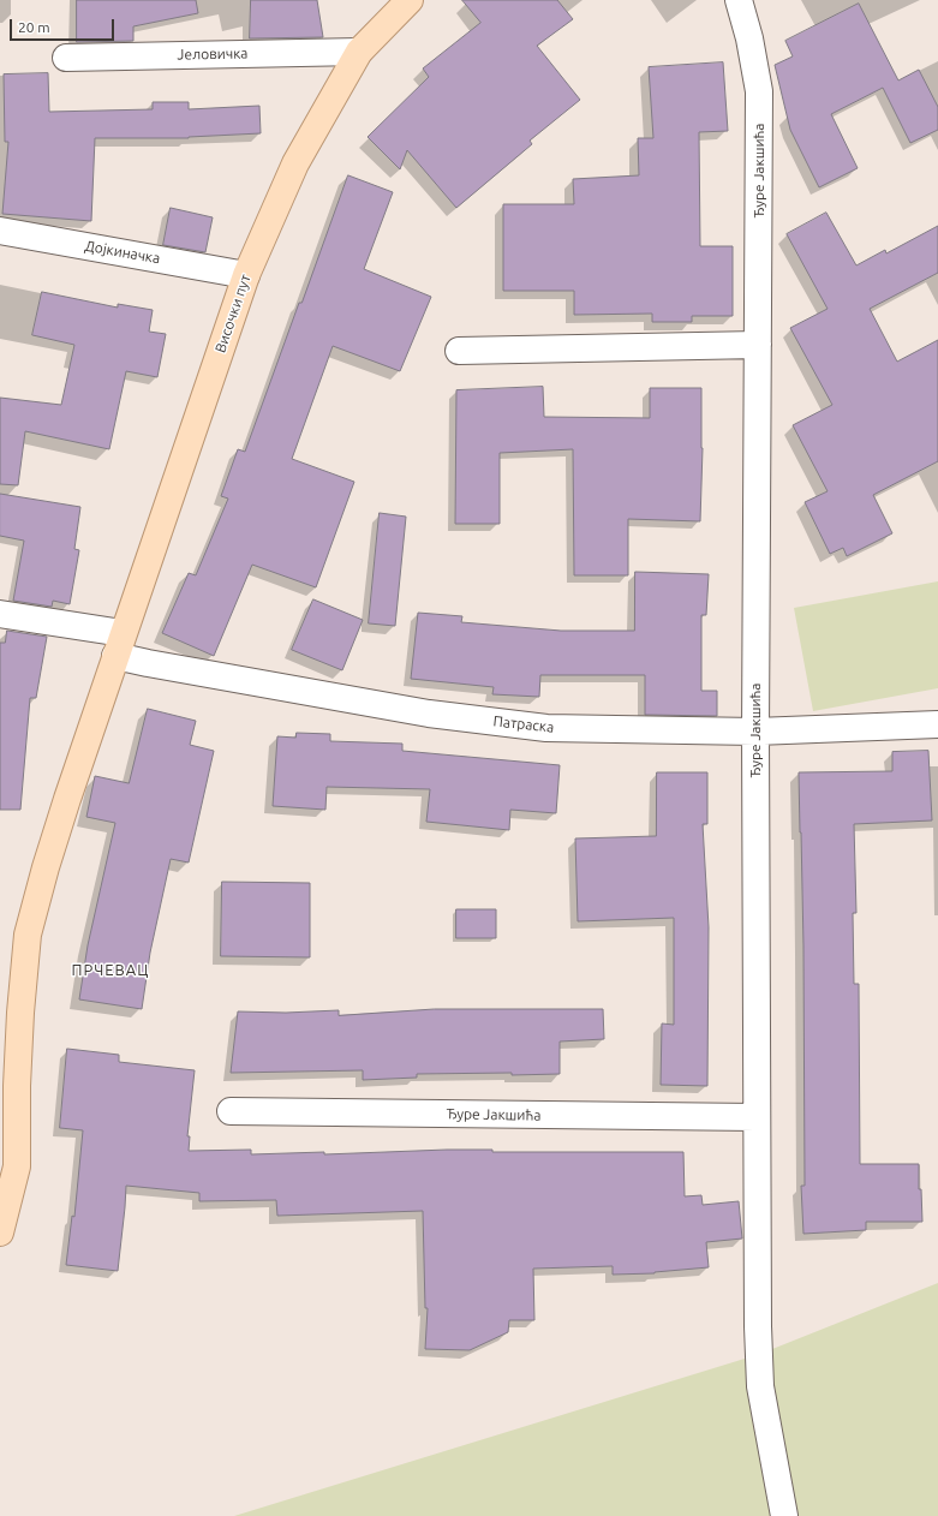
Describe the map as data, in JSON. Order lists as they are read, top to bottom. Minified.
{"streets":{"main road":["Височки пут"],"street":["Јеловичка","Ђуре Јакшића","Дојкиначка","Патраска"]},"crossings":[["Јеловичка","Височки пут"],["Ђуре Јакшића","Патраска"],["Дојкиначка","Височки пут"],["Височки пут","Патраска"]],"districts":["ПРЧЕВАЦ"],"scale_bar":"20 m"}
